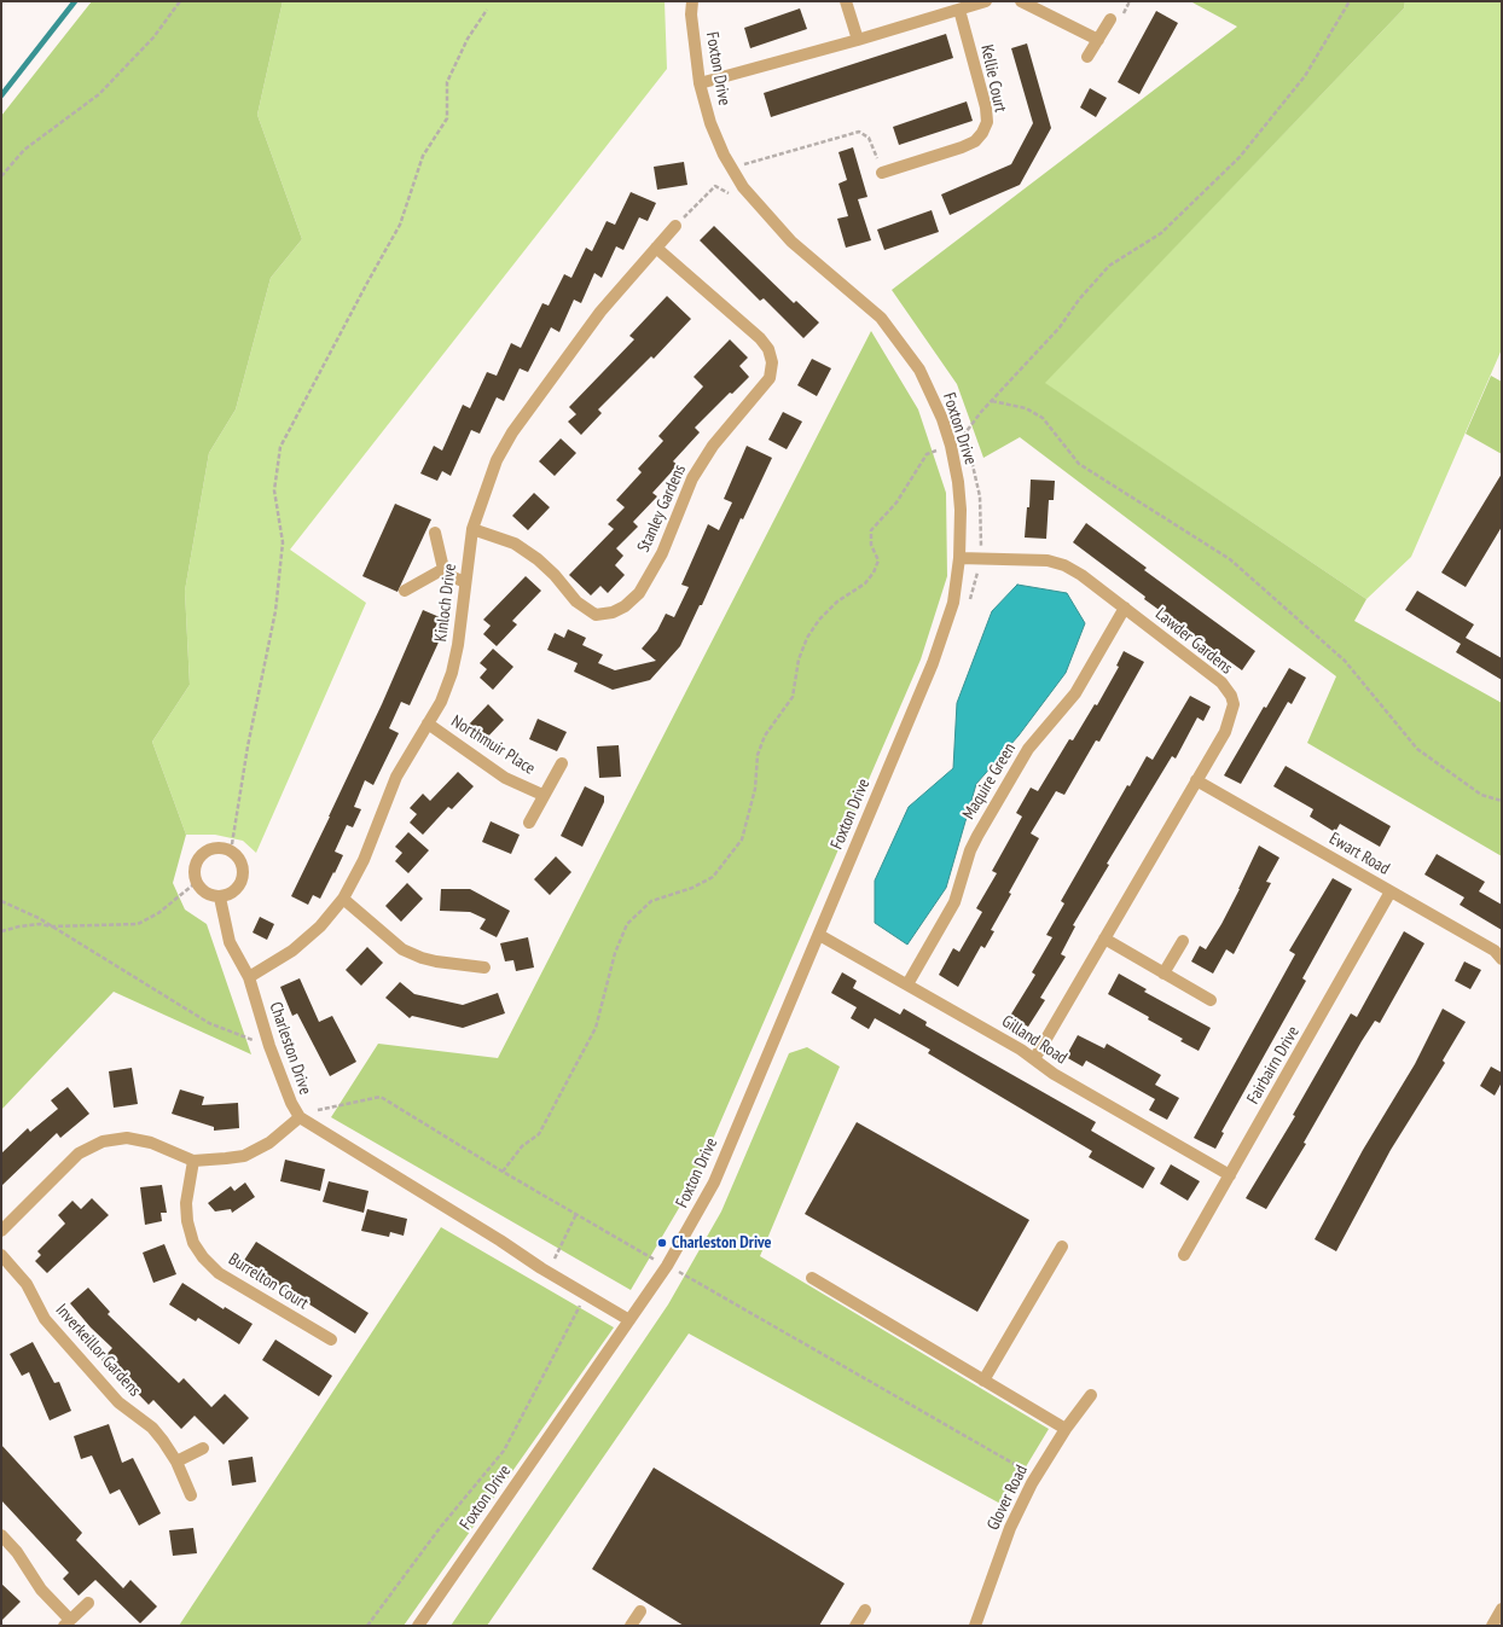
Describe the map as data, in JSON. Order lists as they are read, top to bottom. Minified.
{"streets":{"street":["Foxton Drive","Kellie Court","Stanley Gardens","Kinloch Drive","Lawder Gardens","Northmuir Place","Maquire Green","Ewart Road","Gilland Road","Charleston Drive","Fairbairn Drive","Burrelton Court","Inverkeillor Gardens","Glover Road"]},"crossings":[["Foxton Drive","Lawder Gardens"],["Foxton Drive","Gilland Road"],["Foxton Drive","Charleston Drive"],["Stanley Gardens","Kinloch Drive"],["Kinloch Drive","Northmuir Place"],["Kinloch Drive","Charleston Drive"],["Lawder Gardens","Maquire Green"],["Lawder Gardens","Ewart Road"],["Lawder Gardens","Gilland Road"],["Maquire Green","Gilland Road"],["Ewart Road","Fairbairn Drive"],["Gilland Road","Fairbairn Drive"]],"places":["Charleston Drive"]}
